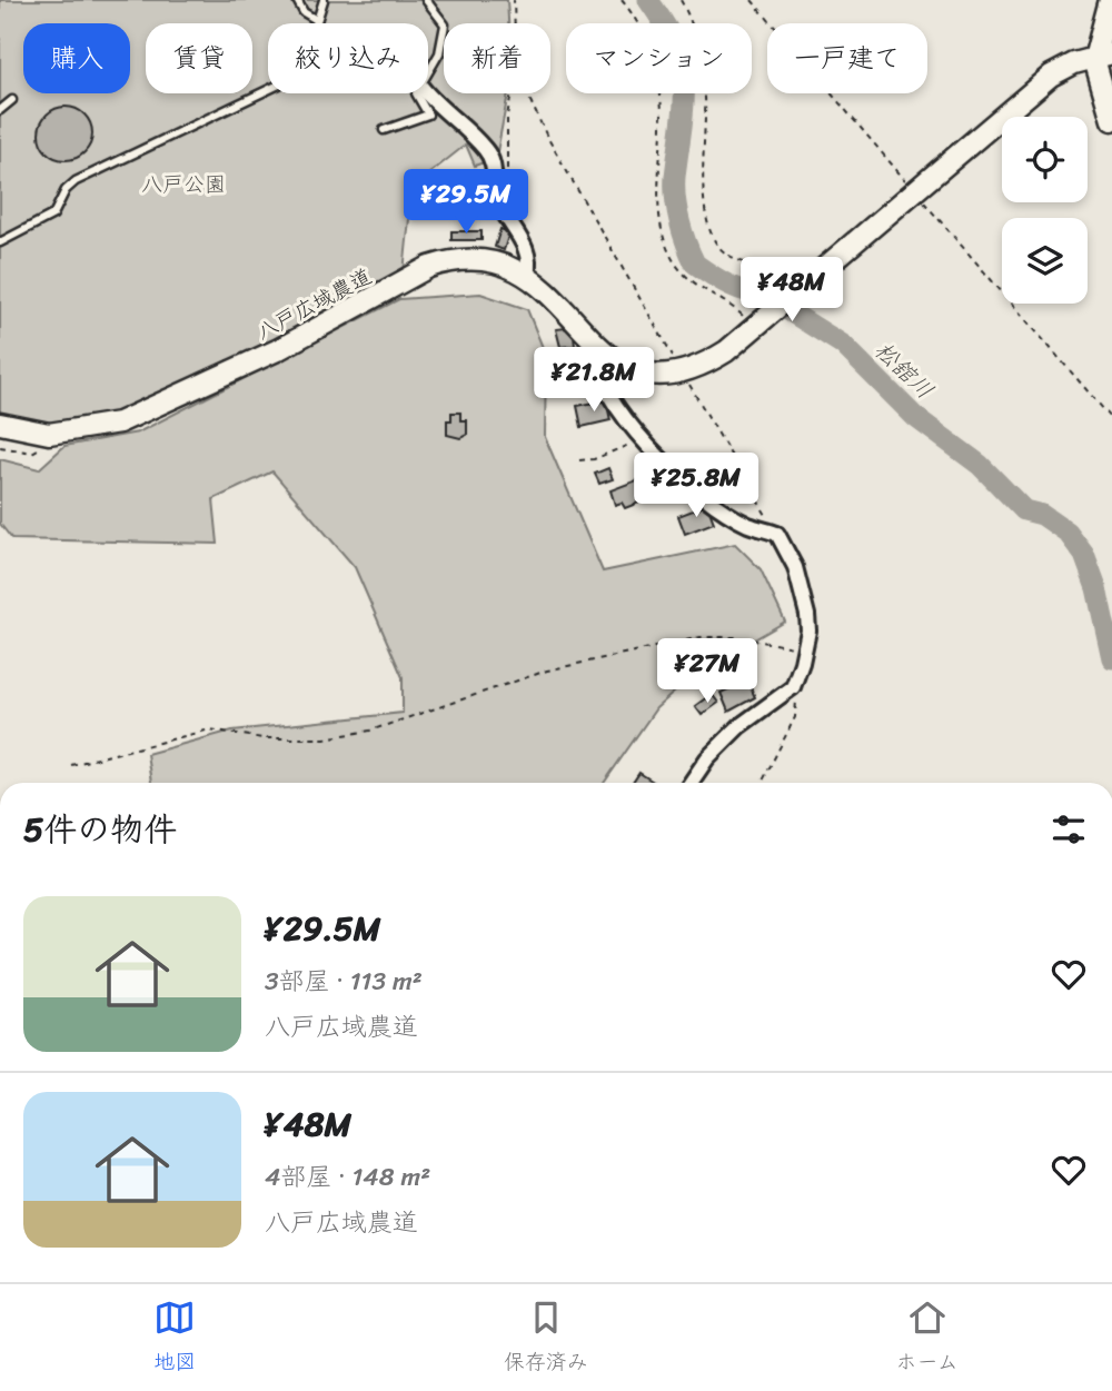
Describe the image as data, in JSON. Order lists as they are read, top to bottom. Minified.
{"streets":{"street":["八戸広域農道"]},"water":["松舘川"],"parks":["八戸公園"],"page":{"chip":["購入","賃貸","絞り込み","新着","マンション","一戸建て"],"price":["¥29.5M","¥48M","¥21.8M","¥25.8M","¥27M"],"heading":"5件の物件","list":[{"name":"¥29.5M","note":"3部屋 · 113 m² · 八戸広域農道"},{"name":"¥48M","note":"4部屋 · 148 m² · 八戸広域農道"}],"tabs":["地図","保存済み","ホーム"]}}
